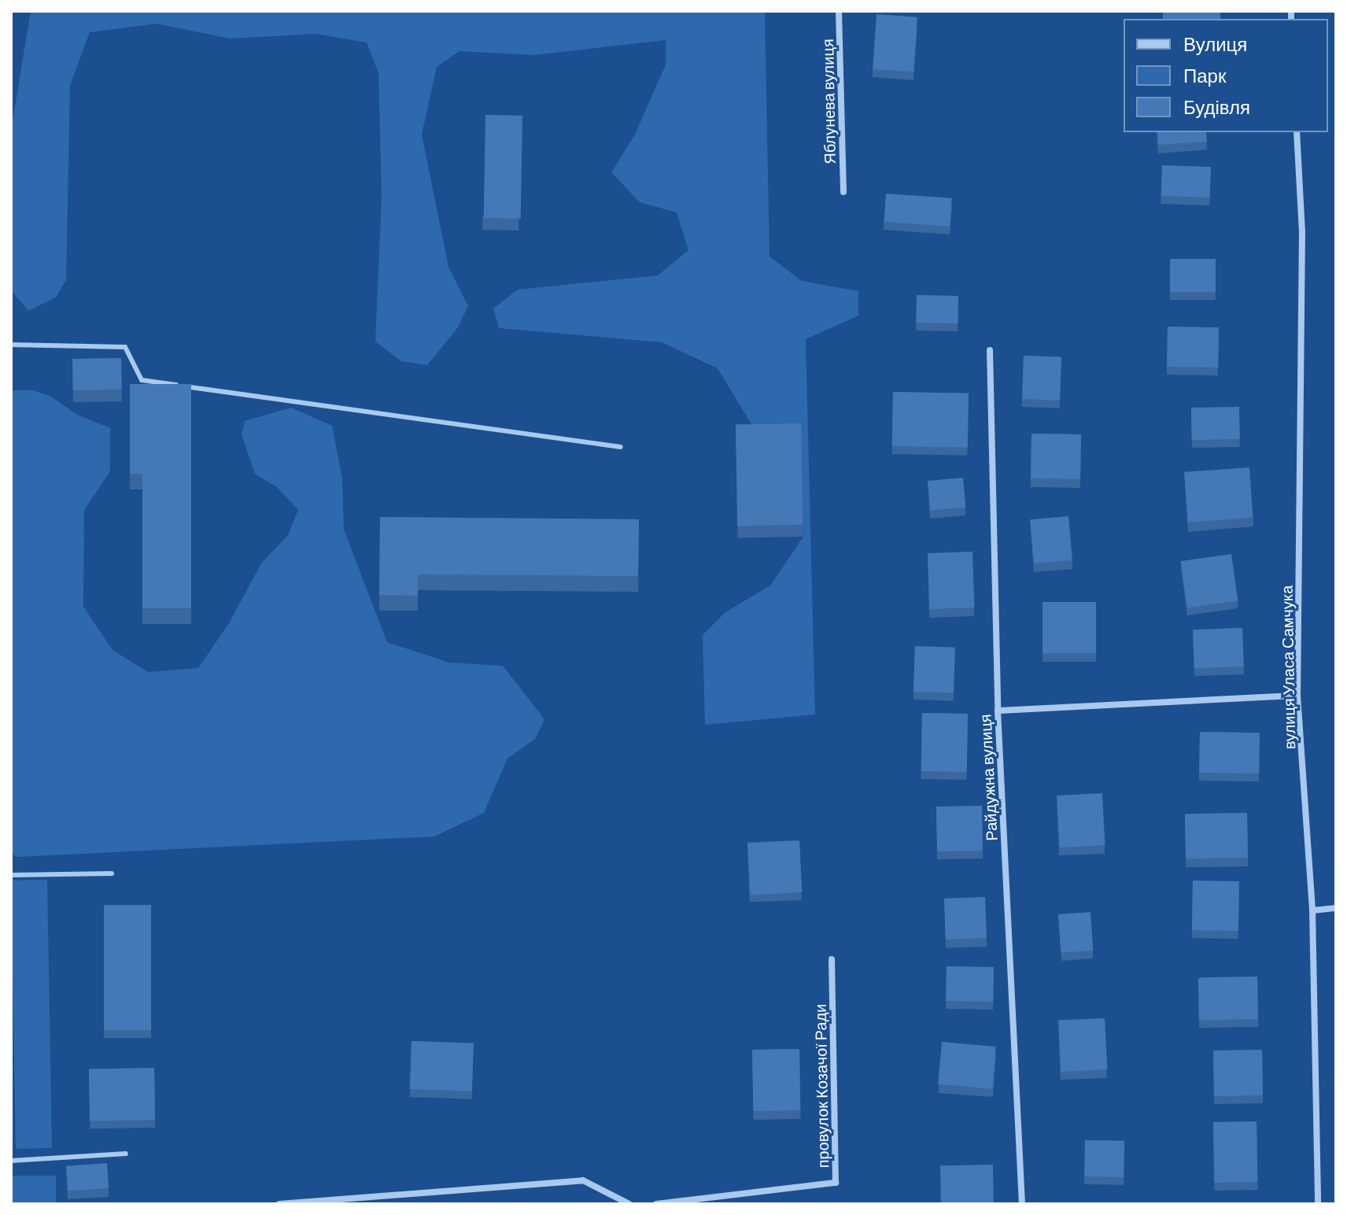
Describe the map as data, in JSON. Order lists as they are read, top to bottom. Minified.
{"streets":{"street":["Яблунева вулиця","вулиця Уласа Самчука","Райдужна вулиця","провулок Козачої Ради"]},"legend":["Вулиця","Парк","Будівля"]}
